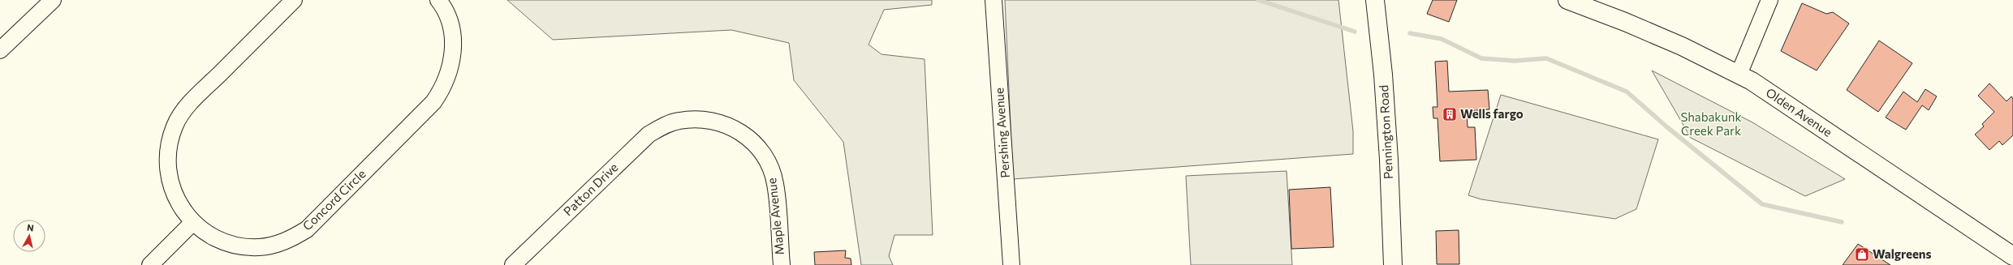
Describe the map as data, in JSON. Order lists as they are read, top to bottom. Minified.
{"streets":{"main road":["Olden Avenue","Pennington Road"],"street":["Pershing Avenue","Patton Drive","Concord Circle","Maple Avenue"]},"crossings":[["Patton Drive","Maple Avenue"]],"parks":["Shabakunk Creek Park"],"places":{"building":["Wells fargo"],"shop":["Walgreens"]},"north":"top"}
